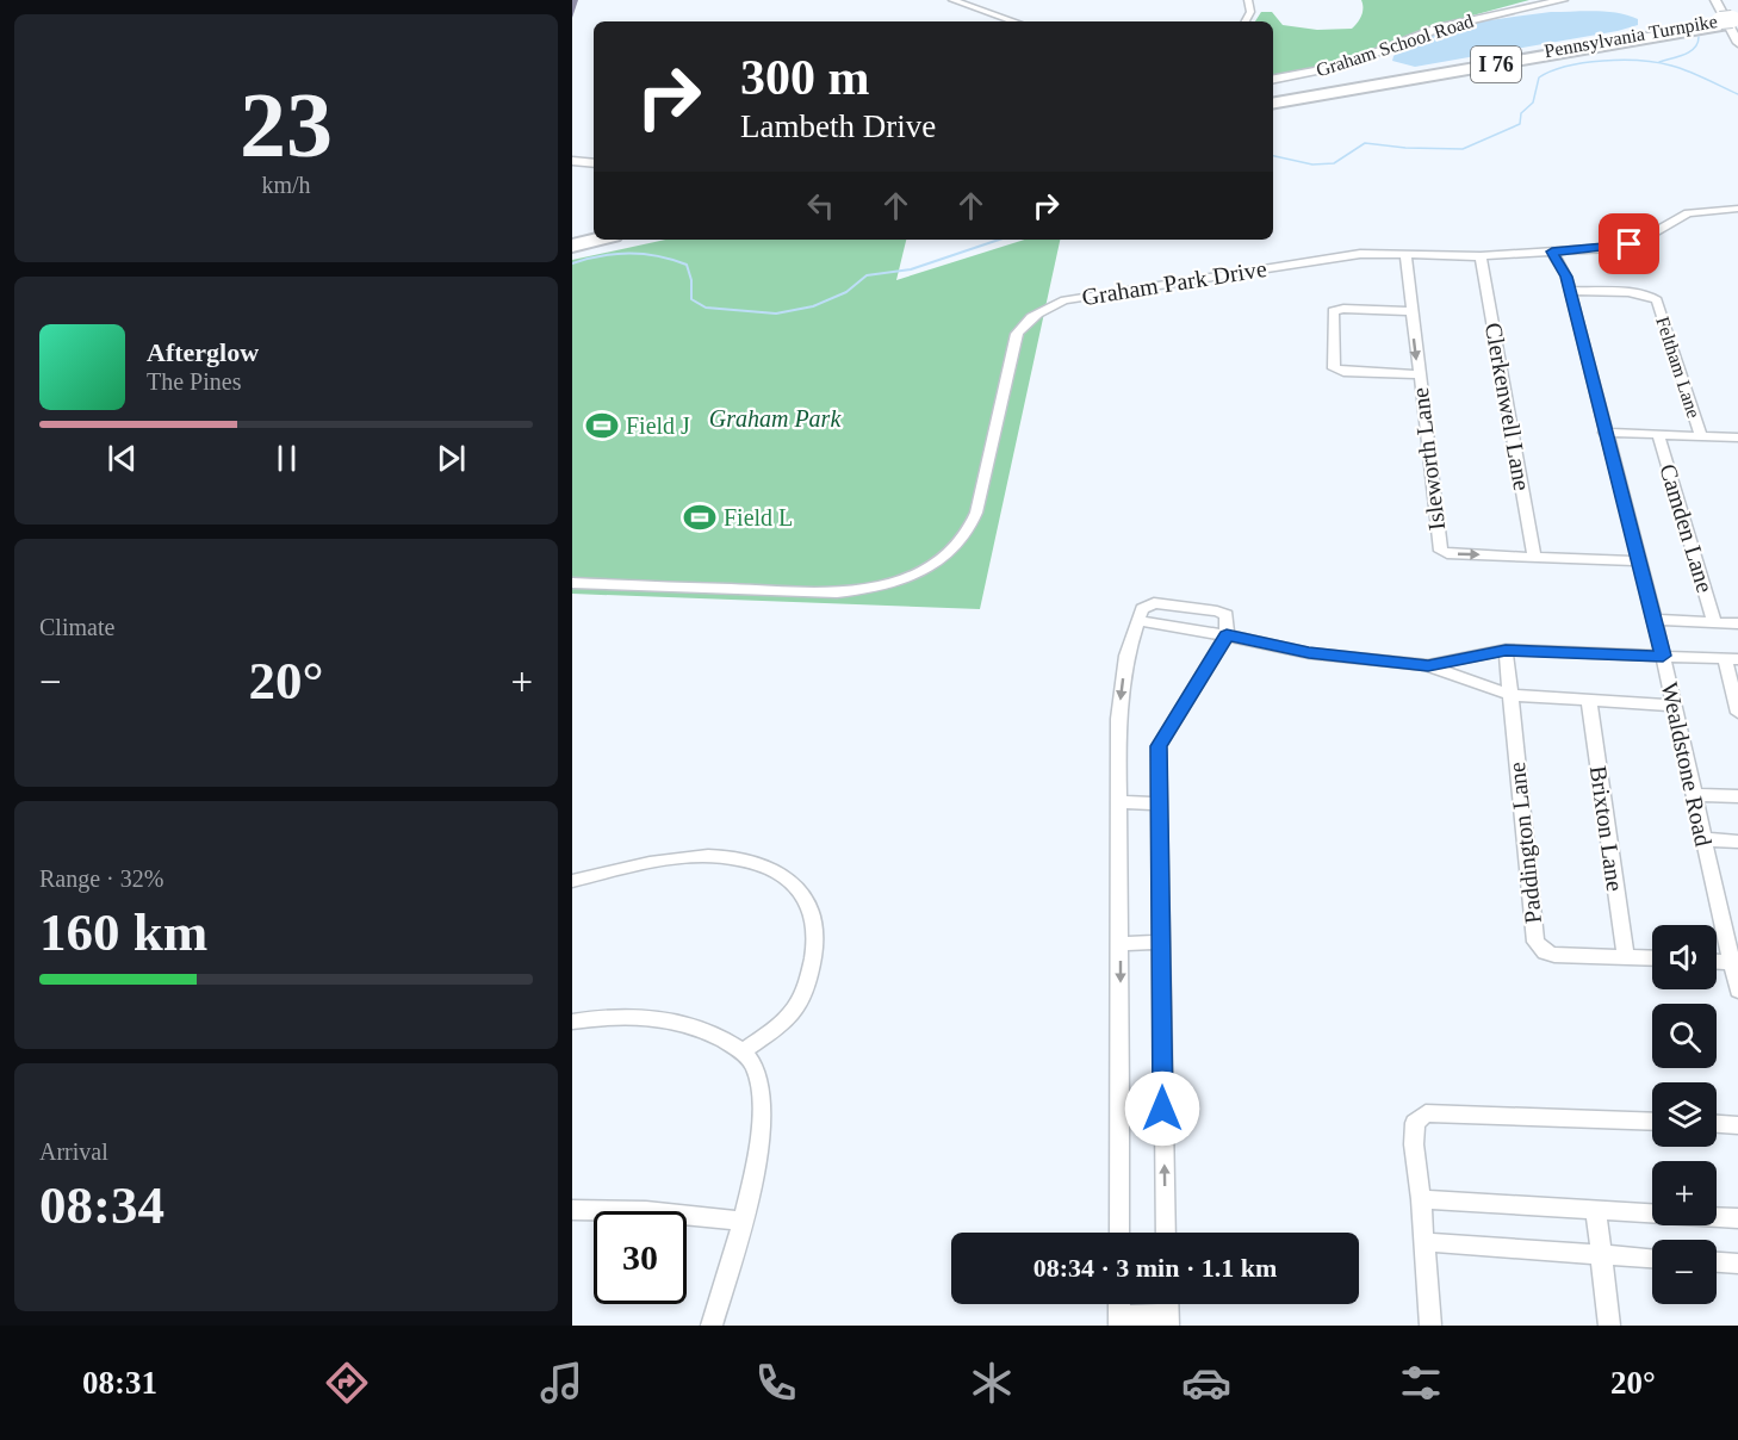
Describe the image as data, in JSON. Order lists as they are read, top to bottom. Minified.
{"streets":{"highway":["Pennsylvania Turnpike","I 76"],"street":["Graham School Road","Graham Park Drive","Feltham Lane","Clerkenwell Lane","Isleworth Lane","Camden Lane","Wealdstone Road","Brixton Lane","Paddington Lane"]},"crossings":[["Graham Park Drive","Clerkenwell Lane"],["Graham Park Drive","Isleworth Lane"],["Graham Park Drive","Wealdstone Road"],["Feltham Lane","Wealdstone Road"],["Clerkenwell Lane","Isleworth Lane"],["Isleworth Lane","Wealdstone Road"],["Brixton Lane","Paddington Lane"]],"one_way":["Isleworth Lane"],"parks":["Graham Park"],"places":{"sports":["Field J","Field L"]},"page":{"tile":[["23","km/h"],"Climate",["Range · 32%","160 km"],["Arrival","08:34"]],"turn":["300 m","Lambeth Drive"],"song":["Afterglow","The Pines"],"heat":["−","20°","+"],"map_buttons":["+","−"],"limit":"30","trip":"08:34 · 3 min · 1.1 km","tabs":["08:31","20°"]}}
